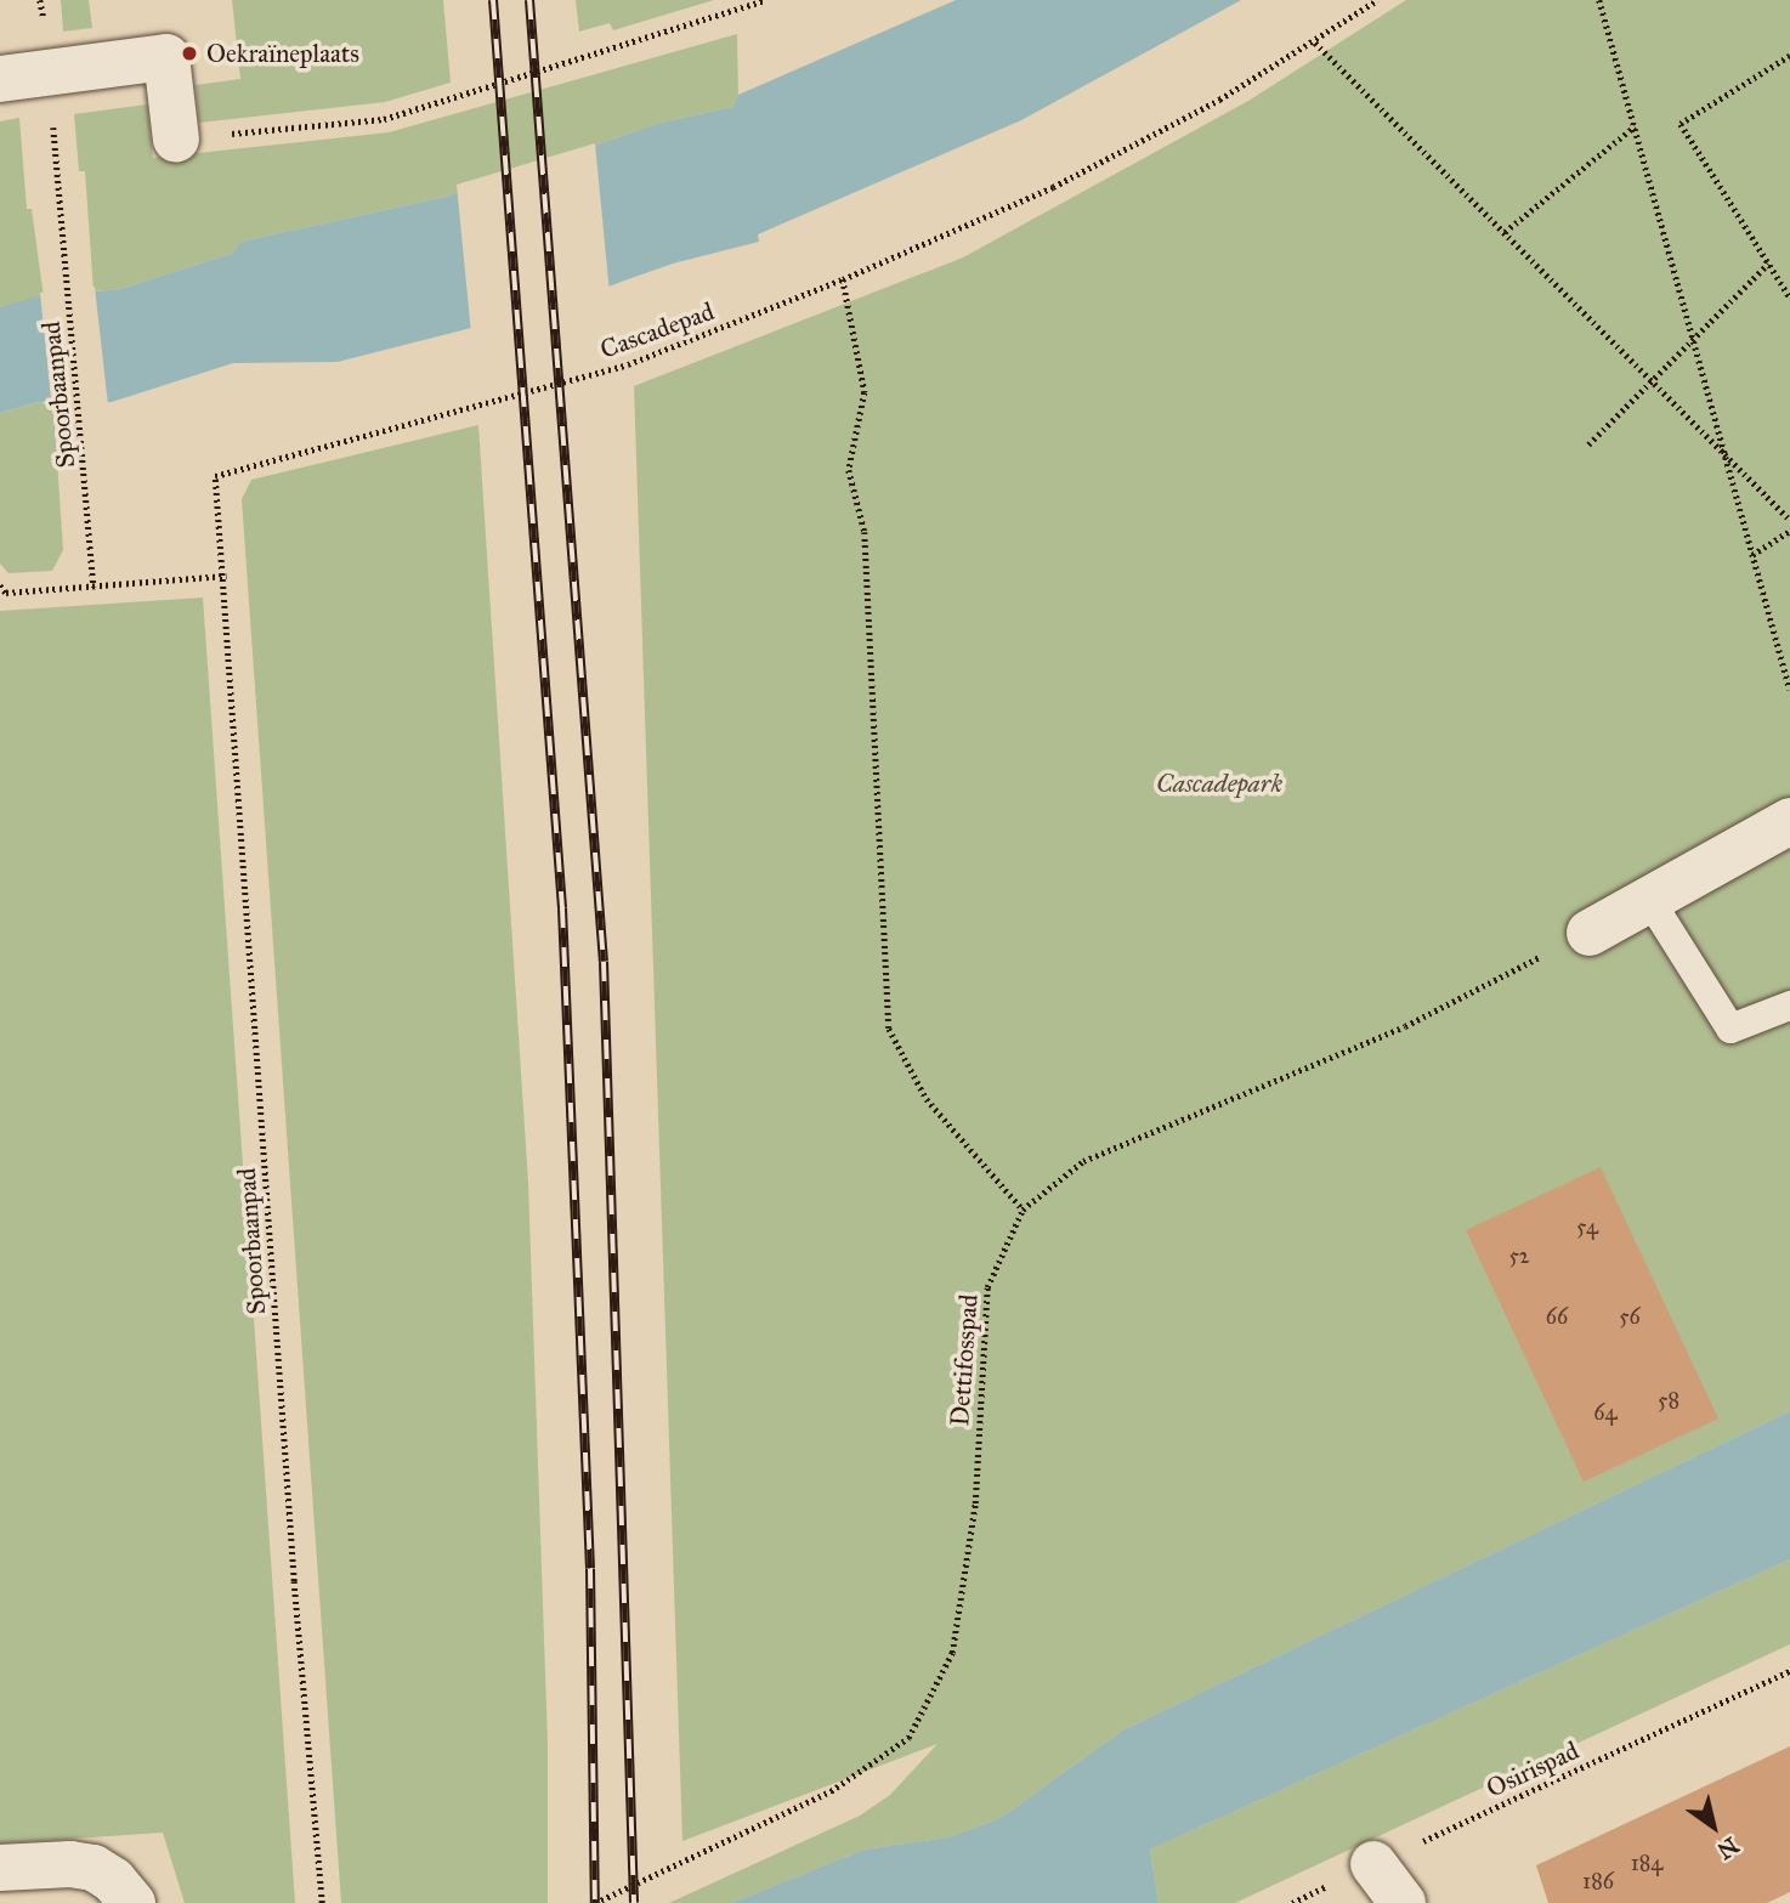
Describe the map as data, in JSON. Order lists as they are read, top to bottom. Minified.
{"streets":{"path":["Cascadepad","Spoorbaanpad","Dettifosspad","Osirispad"]},"crossings":[["Cascadepad","Spoorbaanpad"]],"parks":["Cascadepark"],"places":["Oekraïneplaats"],"house_numbers":["54","52","66","56","58","64","184","186"],"north":"bottom right"}
